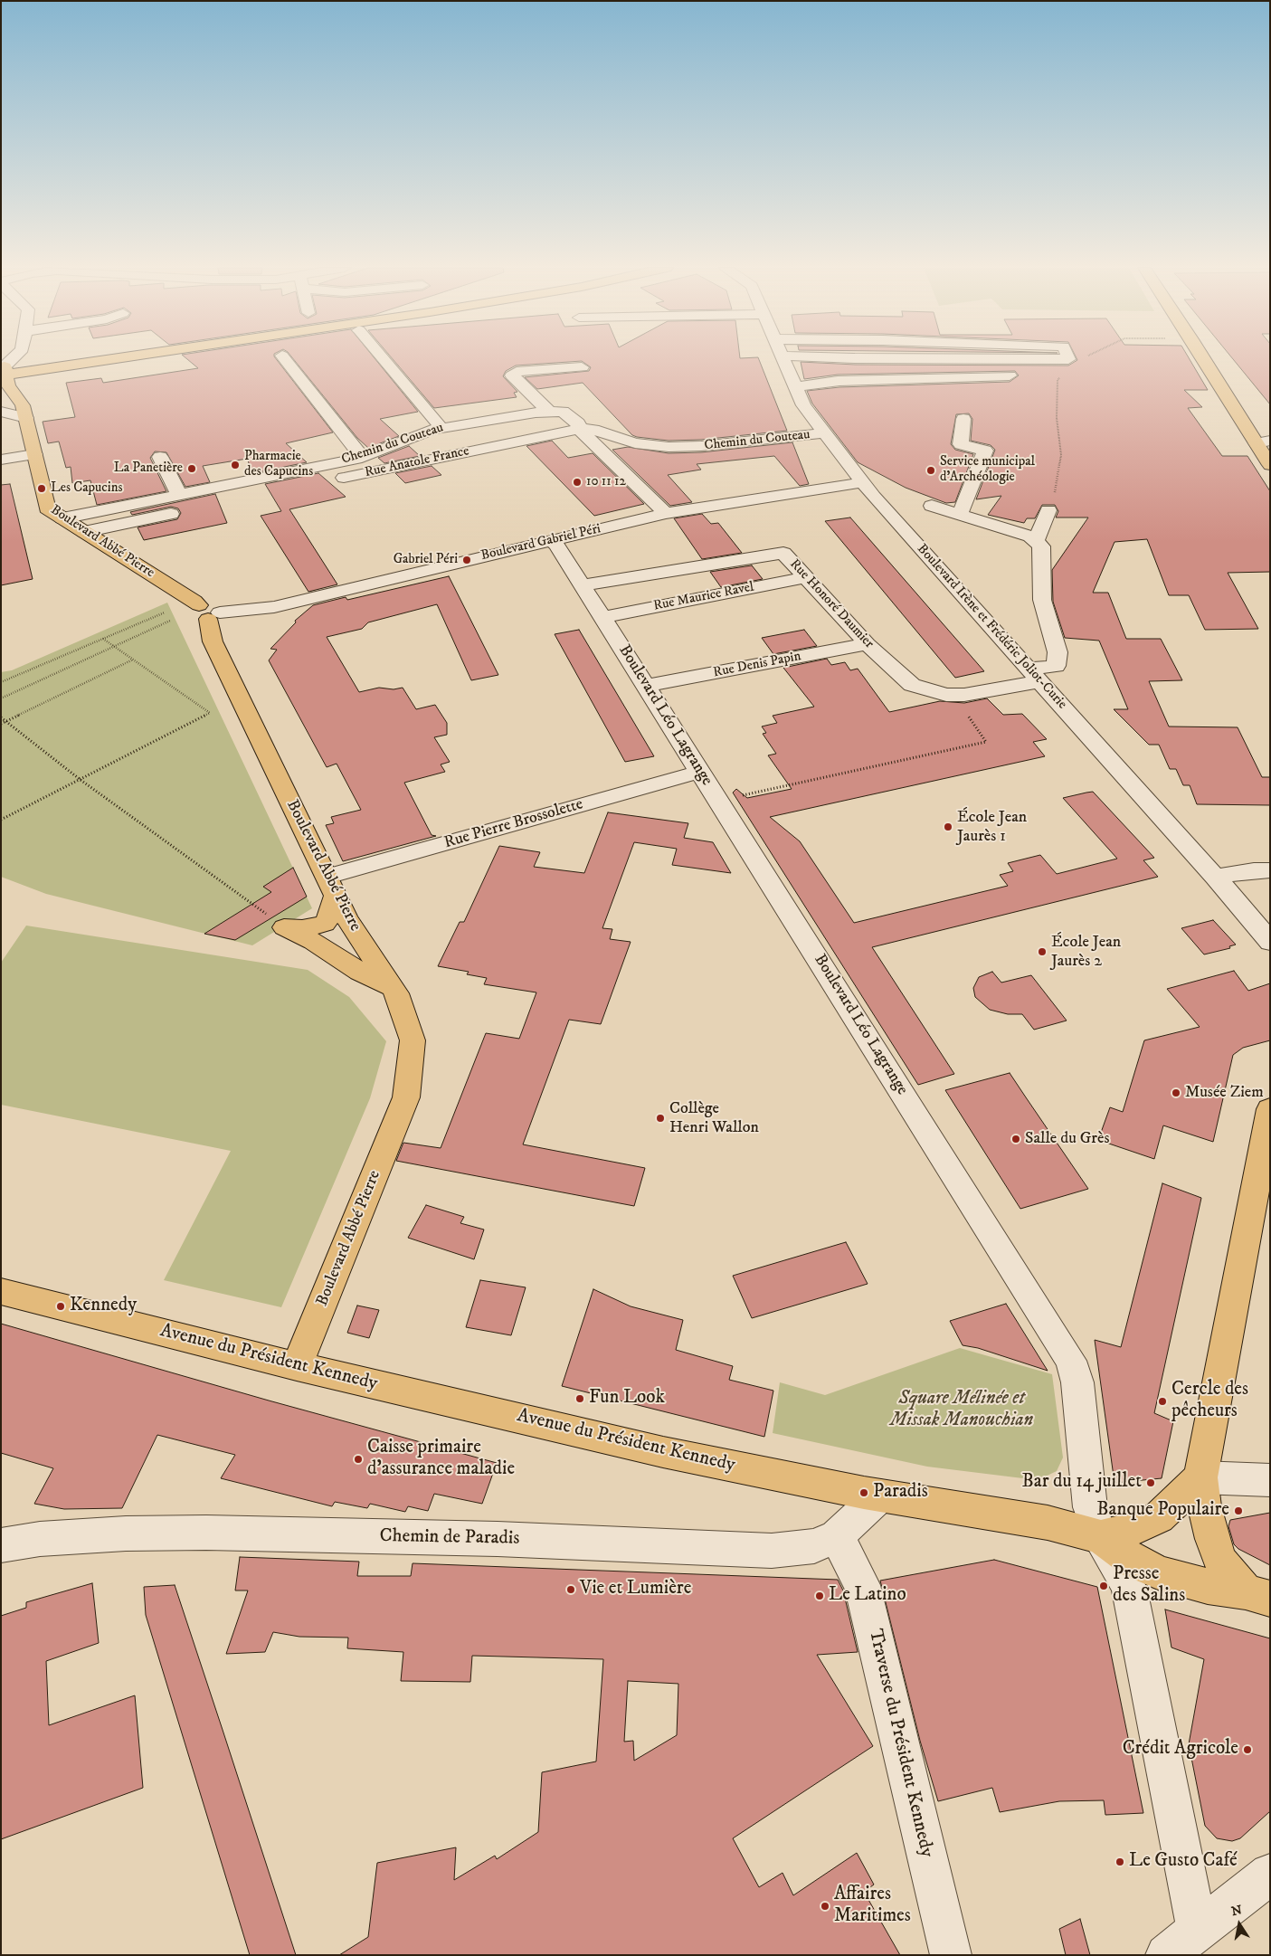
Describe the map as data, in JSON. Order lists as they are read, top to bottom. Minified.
{"streets":{"main road":["Boulevard Abbé Pierre","Avenue du Président Kennedy"],"street":["Chemin du Couteau","Rue Anatole France","Boulevard Gabriel Péri","Rue Maurice Ravel","Rue Honoré Daumier","Boulevard Irène et Frédéric Joliot-Curie","Rue Denis Papin","Boulevard Léo Lagrange","Rue Pierre Brossolette","Chemin de Paradis","Traverse du Président Kennedy"]},"crossings":[["Chemin du Couteau","Rue Anatole France"],["Chemin du Couteau","Boulevard Abbé Pierre"],["Chemin du Couteau","Boulevard Irène et Frédéric Joliot-Curie"],["Boulevard Abbé Pierre","Boulevard Gabriel Péri"],["Boulevard Abbé Pierre","Rue Pierre Brossolette"],["Boulevard Abbé Pierre","Avenue du Président Kennedy"],["Boulevard Gabriel Péri","Boulevard Irène et Frédéric Joliot-Curie"],["Boulevard Gabriel Péri","Boulevard Léo Lagrange"],["Rue Maurice Ravel","Rue Honoré Daumier"],["Rue Maurice Ravel","Boulevard Léo Lagrange"],["Rue Honoré Daumier","Boulevard Irène et Frédéric Joliot-Curie"],["Rue Honoré Daumier","Rue Denis Papin"],["Rue Honoré Daumier","Boulevard Léo Lagrange"],["Rue Denis Papin","Boulevard Léo Lagrange"],["Boulevard Léo Lagrange","Rue Pierre Brossolette"],["Boulevard Léo Lagrange","Avenue du Président Kennedy"],["Avenue du Président Kennedy","Chemin de Paradis"],["Chemin de Paradis","Traverse du Président Kennedy"]],"parks":["Square Mélinée et Missak Manouchian"],"places":["Pharmacie des Capucins","La Panetière","Service municipal d'Archéologie","10 11 12","Les Capucins","Gabriel Péri","École Jean Jaurès 1","École Jean Jaurès 2","Musée Ziem","Collège Henri Wallon","Salle du Grès","Kennedy","Fun Look","Cercle des pêcheurs","Caisse primaire d'assurance maladie","Bar du 14 juillet","Paradis","Banque Populaire","Presse des Salins","Vie et Lumière","Le Latino","Crédit Agricole","Le Gusto Café","Affaires Maritimes"],"north":"top"}
